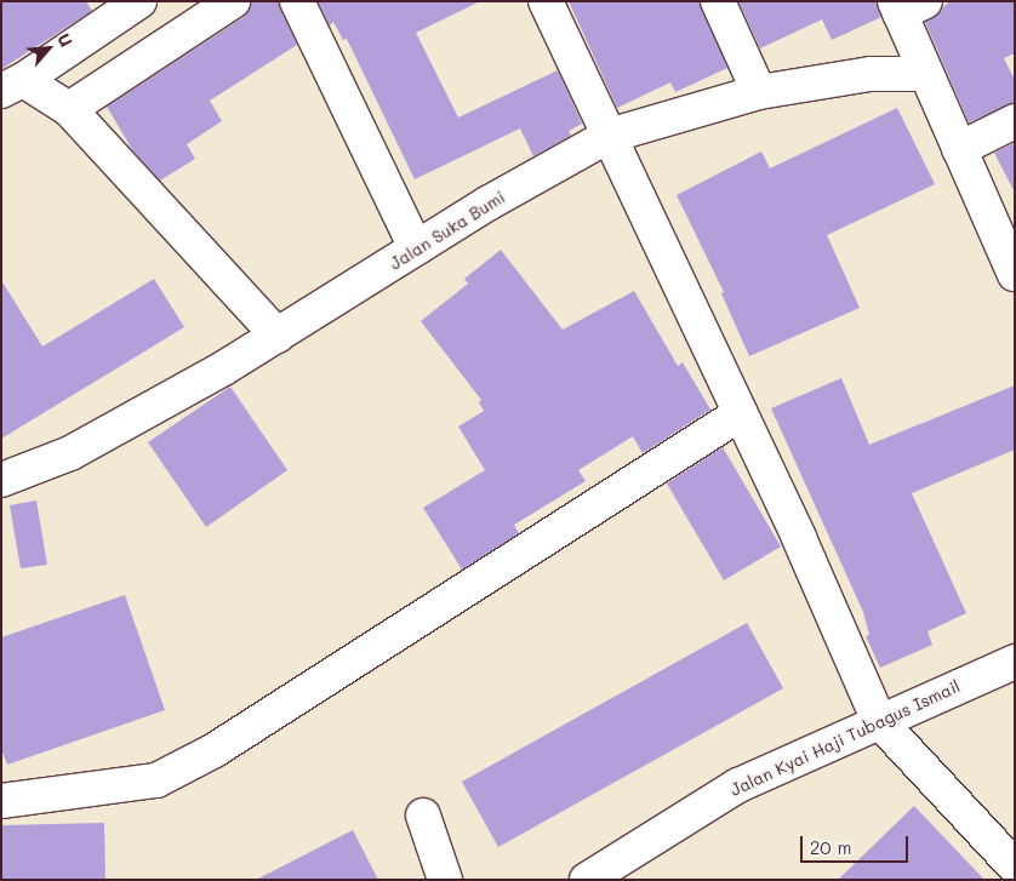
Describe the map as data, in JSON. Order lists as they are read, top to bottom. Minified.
{"streets":{"street":["Jalan Suka Bumi","Jalan Kyai Haji Tubagus Ismail"]},"scale_bar":"20 m","north":"top right"}
